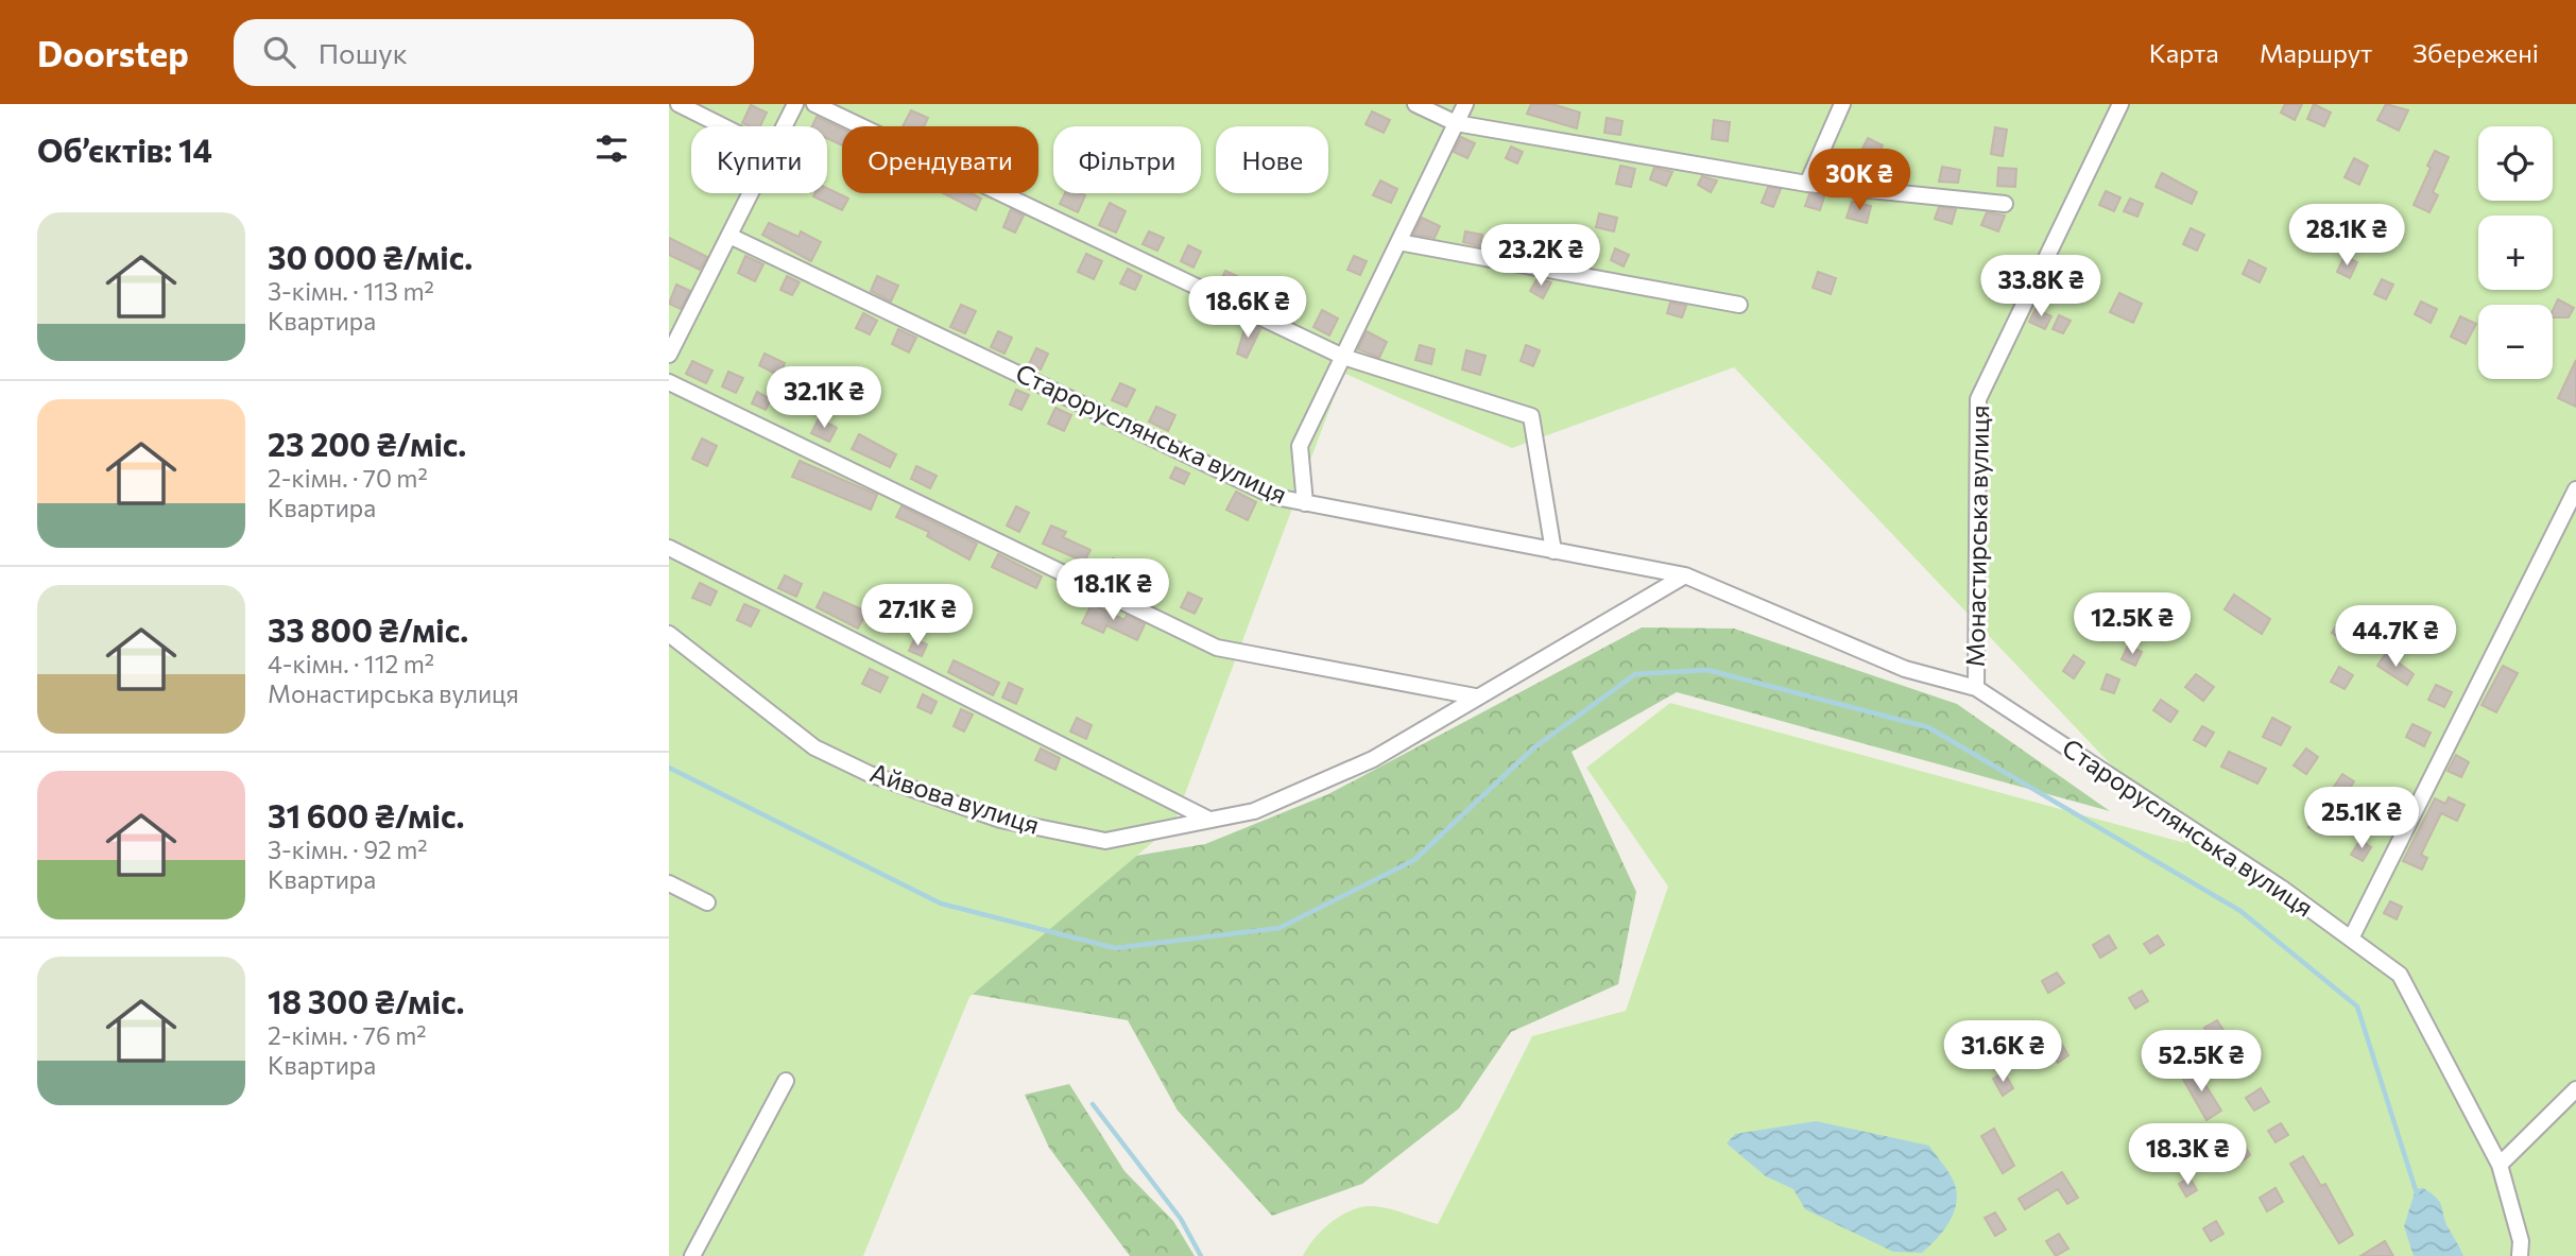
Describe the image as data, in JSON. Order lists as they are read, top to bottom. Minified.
{"streets":{"street":["Староруслянська вулиця","Монастирська вулиця","Айвова вулиця"]},"crossings":[["Староруслянська вулиця","Монастирська вулиця"]],"page":{"header":"Doorstep","search":"Пошук","nav":["Карта","Маршрут","Збережені"],"heading":"Об’єктів: 14","map_buttons":["+","−"],"chip":["Купити","Орендувати","Фільтри","Нове"],"price":["30K ₴","28.1K ₴","23.2K ₴","33.8K ₴","18.6K ₴","32.1K ₴","18.1K ₴","27.1K ₴","12.5K ₴","44.7K ₴","25.1K ₴","31.6K ₴","52.5K ₴","18.3K ₴"],"list":[{"name":"30 000 ₴/міс.","note":"3-кімн. · 113 m² · Квартира"},{"name":"23 200 ₴/міс.","note":"2-кімн. · 70 m² · Квартира"},{"name":"33 800 ₴/міс.","note":"4-кімн. · 112 m² · Монастирська вулиця"},{"name":"31 600 ₴/міс.","note":"3-кімн. · 92 m² · Квартира"},{"name":"18 300 ₴/міс.","note":"2-кімн. · 76 m² · Квартира"}]}}
